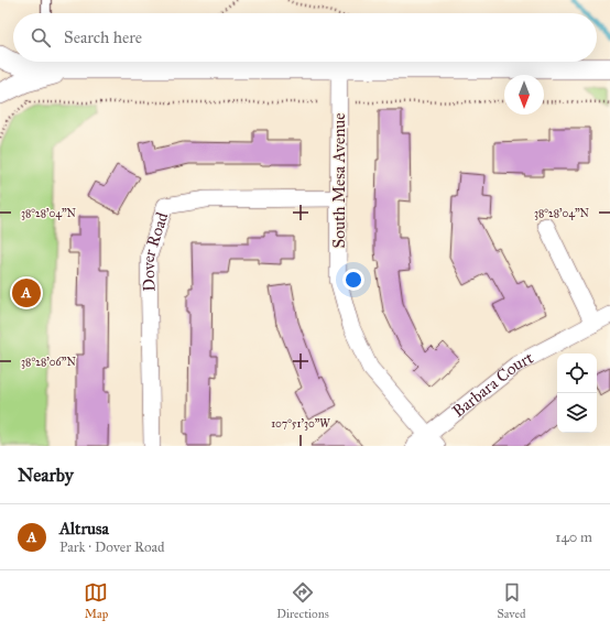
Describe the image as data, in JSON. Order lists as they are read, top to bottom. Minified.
{"streets":{"street":["South Mesa Avenue","Dover Road","Barbara Court"]},"crossings":[["South Mesa Avenue","Dover Road"],["South Mesa Avenue","Barbara Court"]],"north":"bottom","page":{"search":"Search here","pins":"A","heading":"Nearby","list":[{"mark":"A","name":"Altrusa","note":"Park · Dover Road","value":"140 m"}],"nav":["Map","Directions","Saved"]},"coordinates":["38°28'04\"N","38°28'06\"N","107°51'30\"W"]}
